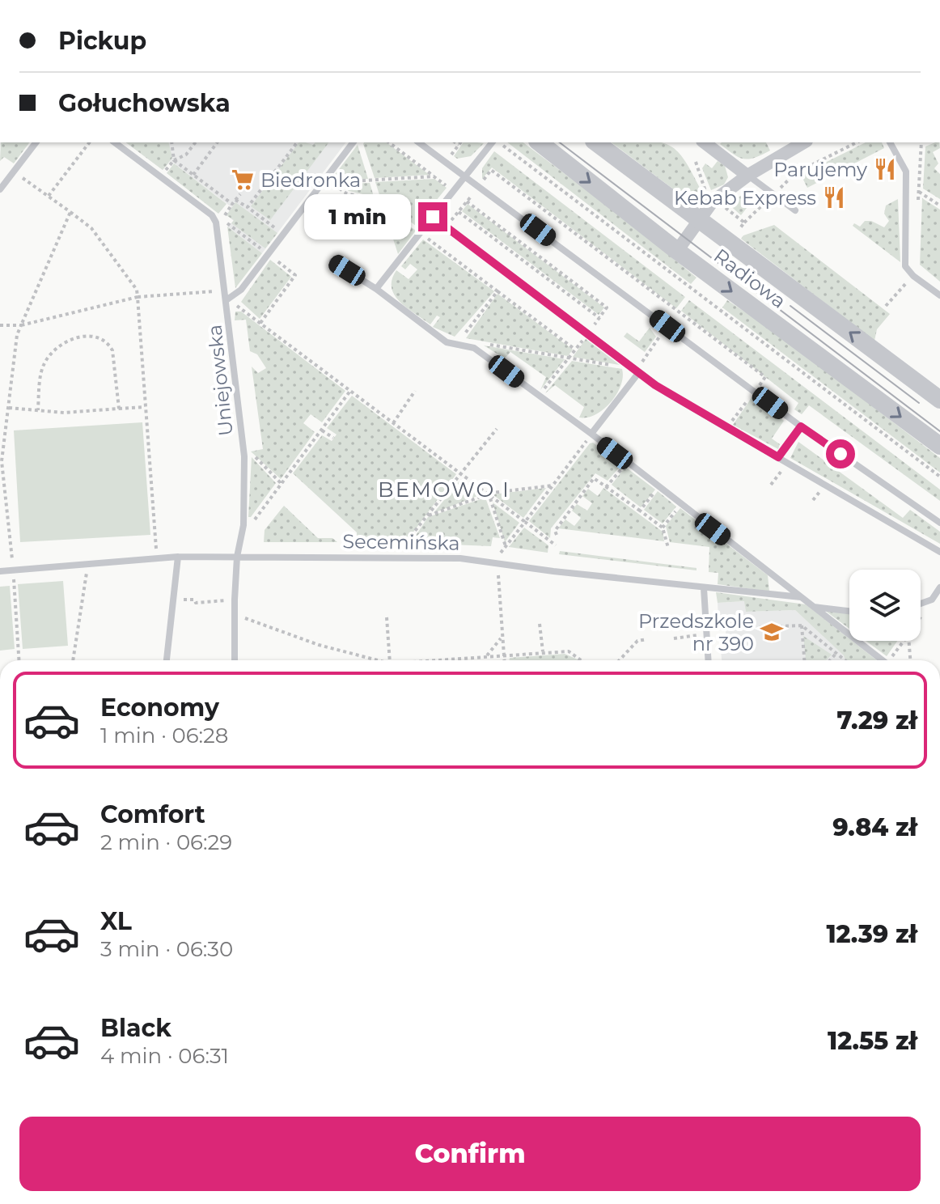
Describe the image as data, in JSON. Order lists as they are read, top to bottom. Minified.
{"streets":{"street":["Radiowa"],"lane":["Uniejowska","Secemińska"]},"crossings":[["Uniejowska","Secemińska"]],"districts":["BEMOWO I"],"places":{"restaurant":["Parujemy","Kebab Express"],"supermarket":["Biedronka"],"school or university":["Przedszkole nr 390"]},"page":{"banner":["Pickup","Gołuchowska"],"bubble":"1 min","list":[{"name":"Economy","note":"1 min · 06:28","value":"7.29 zł"},{"name":"Comfort","note":"2 min · 06:29","value":"9.84 zł"},{"name":"XL","note":"3 min · 06:30","value":"12.39 zł"},{"name":"Black","note":"4 min · 06:31","value":"12.55 zł"}],"buttons":"Confirm"}}
